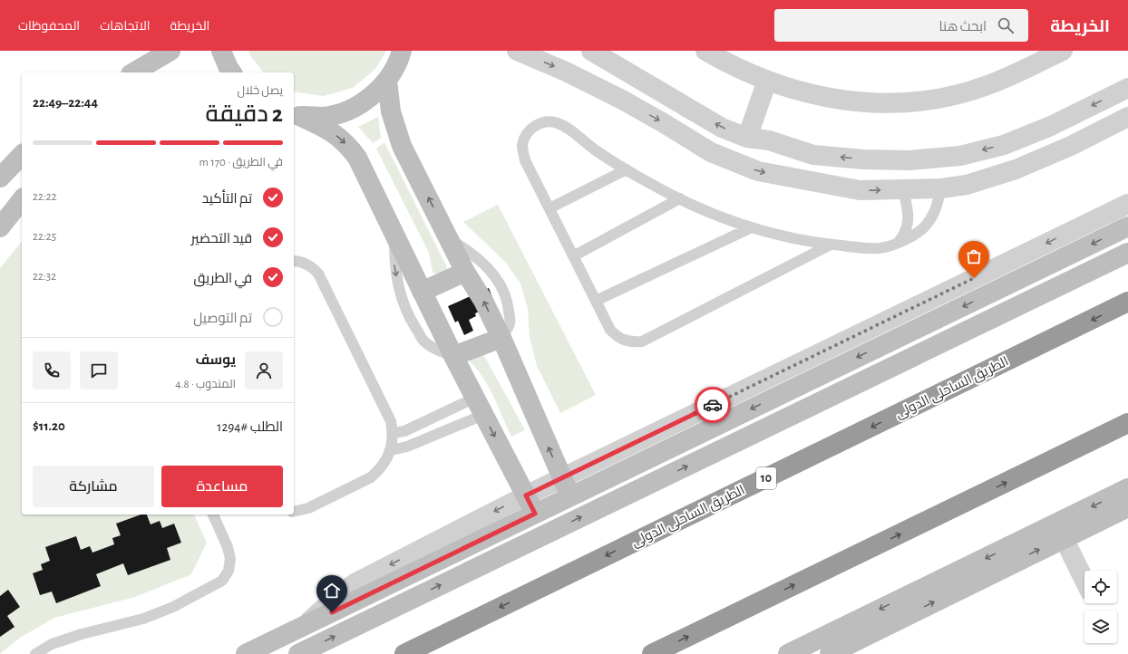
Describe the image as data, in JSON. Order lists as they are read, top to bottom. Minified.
{"streets":{"highway":["الطريق الساحلى الدولى","10"]},"page":{"header":"الخريطة","search":"ابحث هنا","nav":["الخريطة","الاتجاهات","المحفوظات"],"heading":["2 دقيقة","يصل خلال","22:44–22:49"],"panel":["يوسف","المندوب · 4.8","الطلب #1294","$11.20"],"bar":"في الطريق · 170 m","list":[["تم التأكيد","22:22"],["قيد التحضير","22:25"],["في الطريق","22:32"],"تم التوصيل"],"buttons":["مساعدة","مشاركة"]}}
